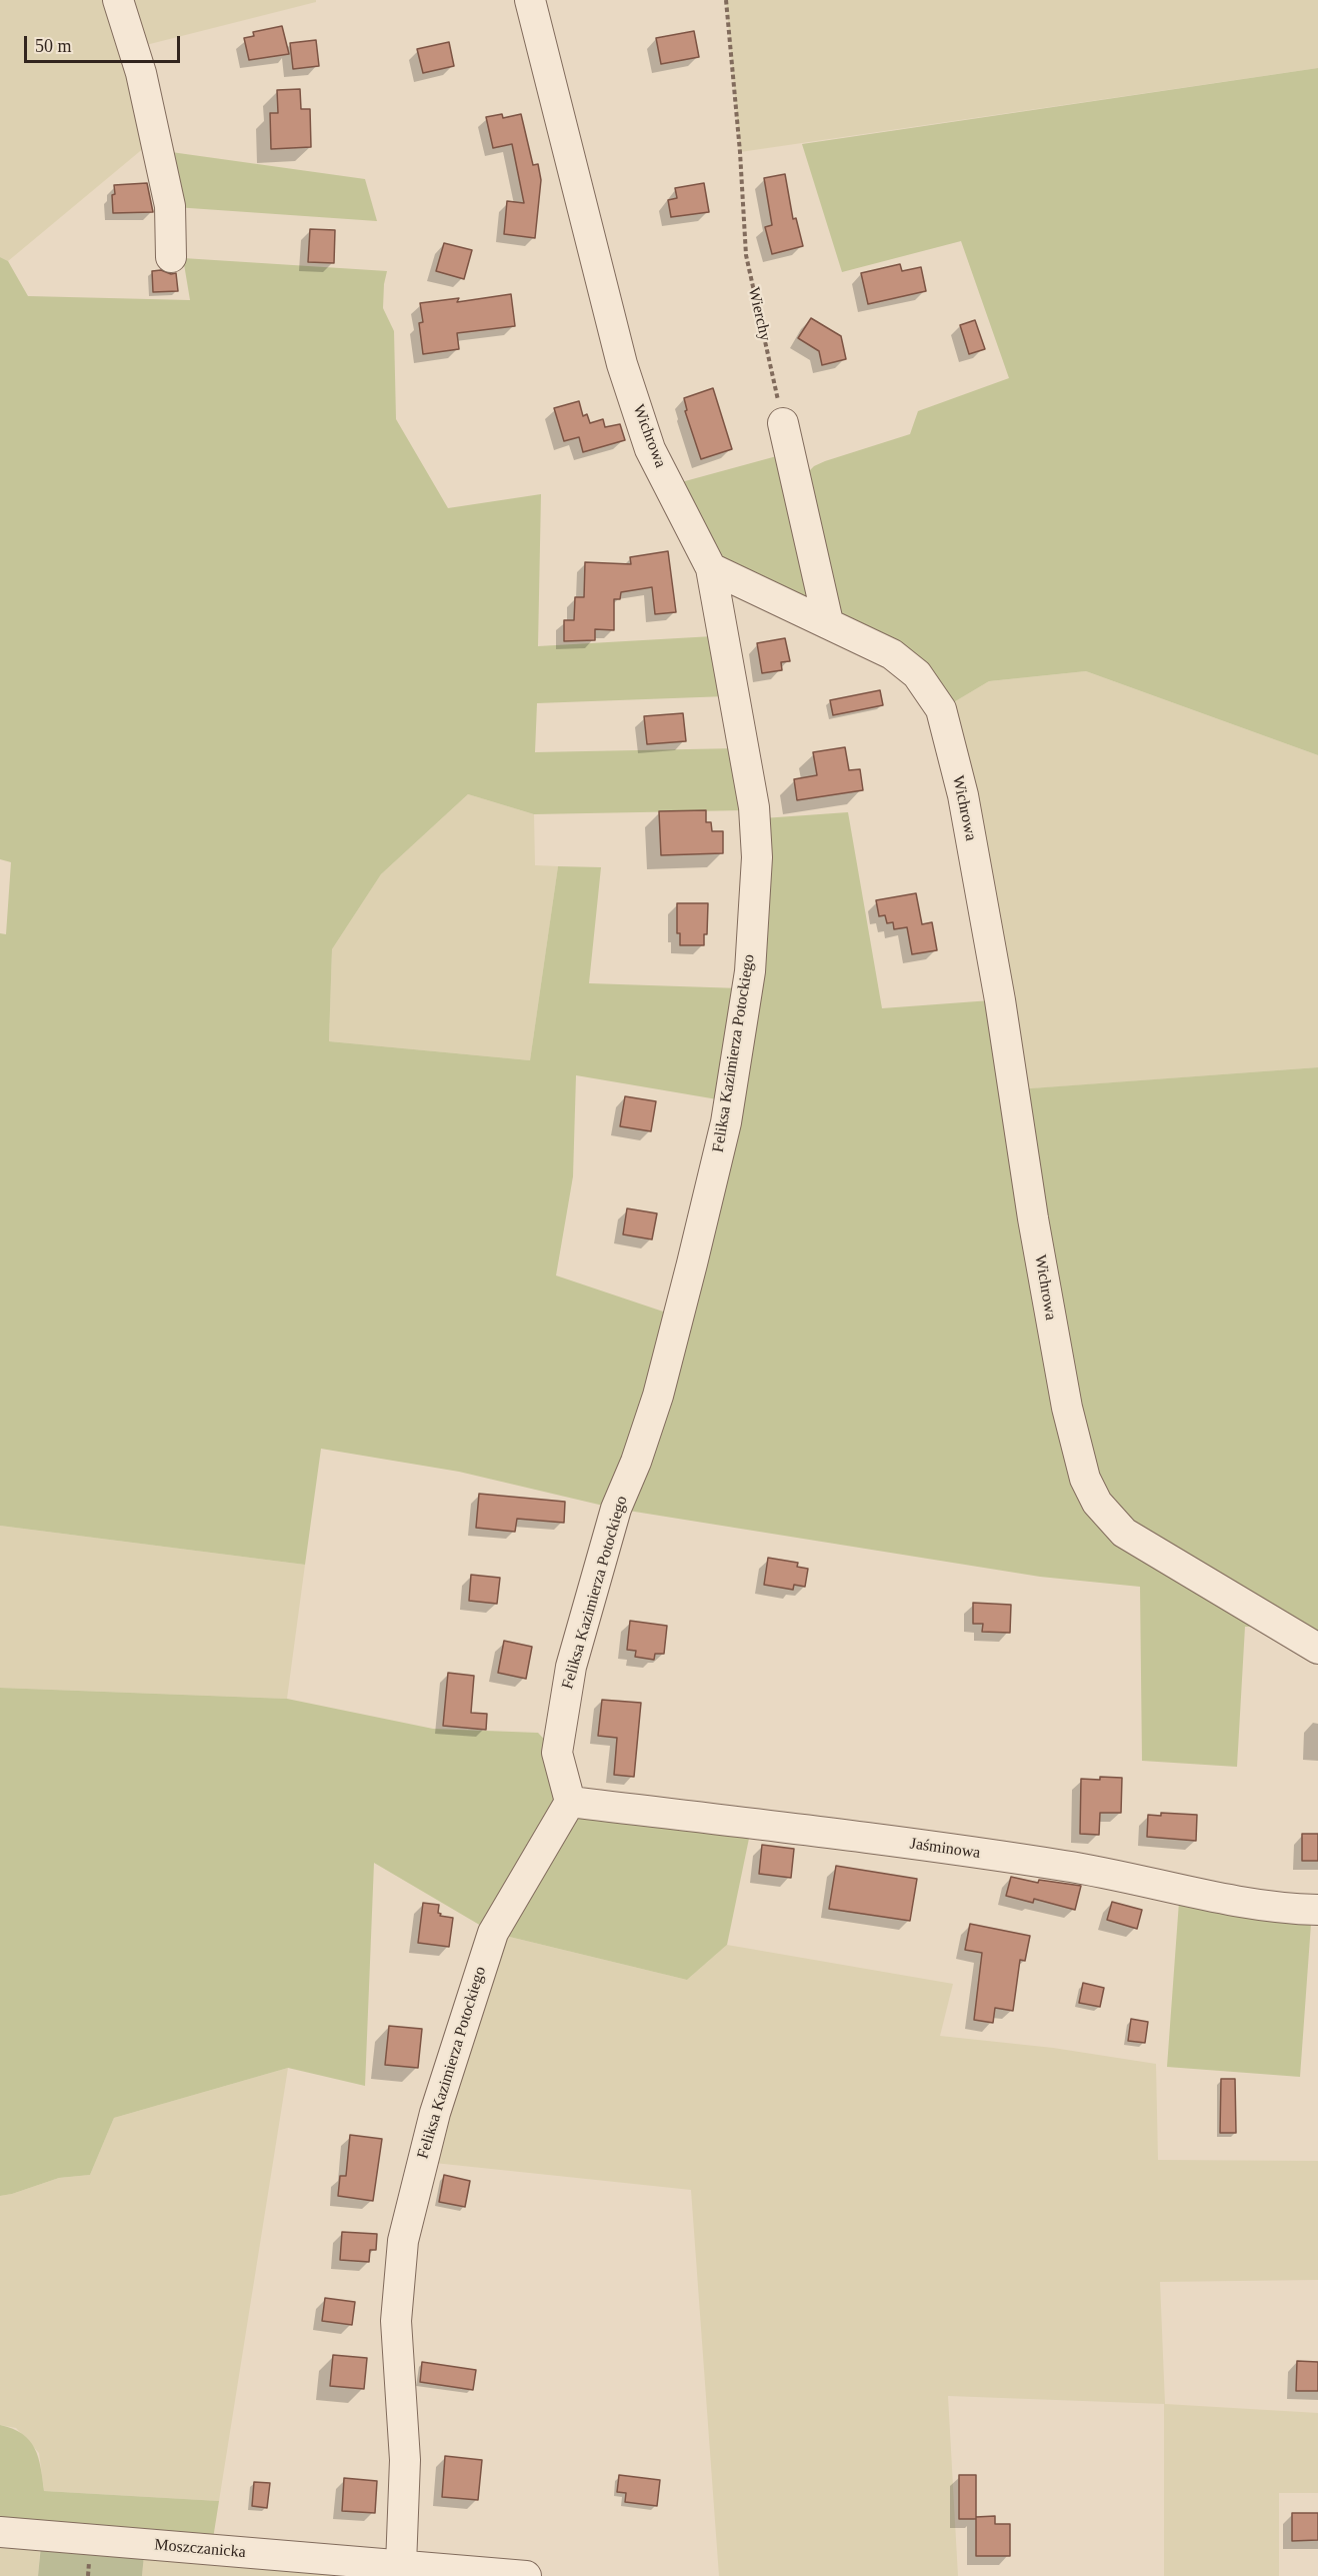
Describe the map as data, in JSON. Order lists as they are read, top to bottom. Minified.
{"streets":{"street":["Wichrowa","Feliksa Kazimierza Potockiego","Jaśminowa","Moszczanicka"],"path":["Wierchy"]},"crossings":[["Wichrowa","Feliksa Kazimierza Potockiego"],["Feliksa Kazimierza Potockiego","Jaśminowa"],["Feliksa Kazimierza Potockiego","Moszczanicka"]],"scale_bar":"50 m"}
